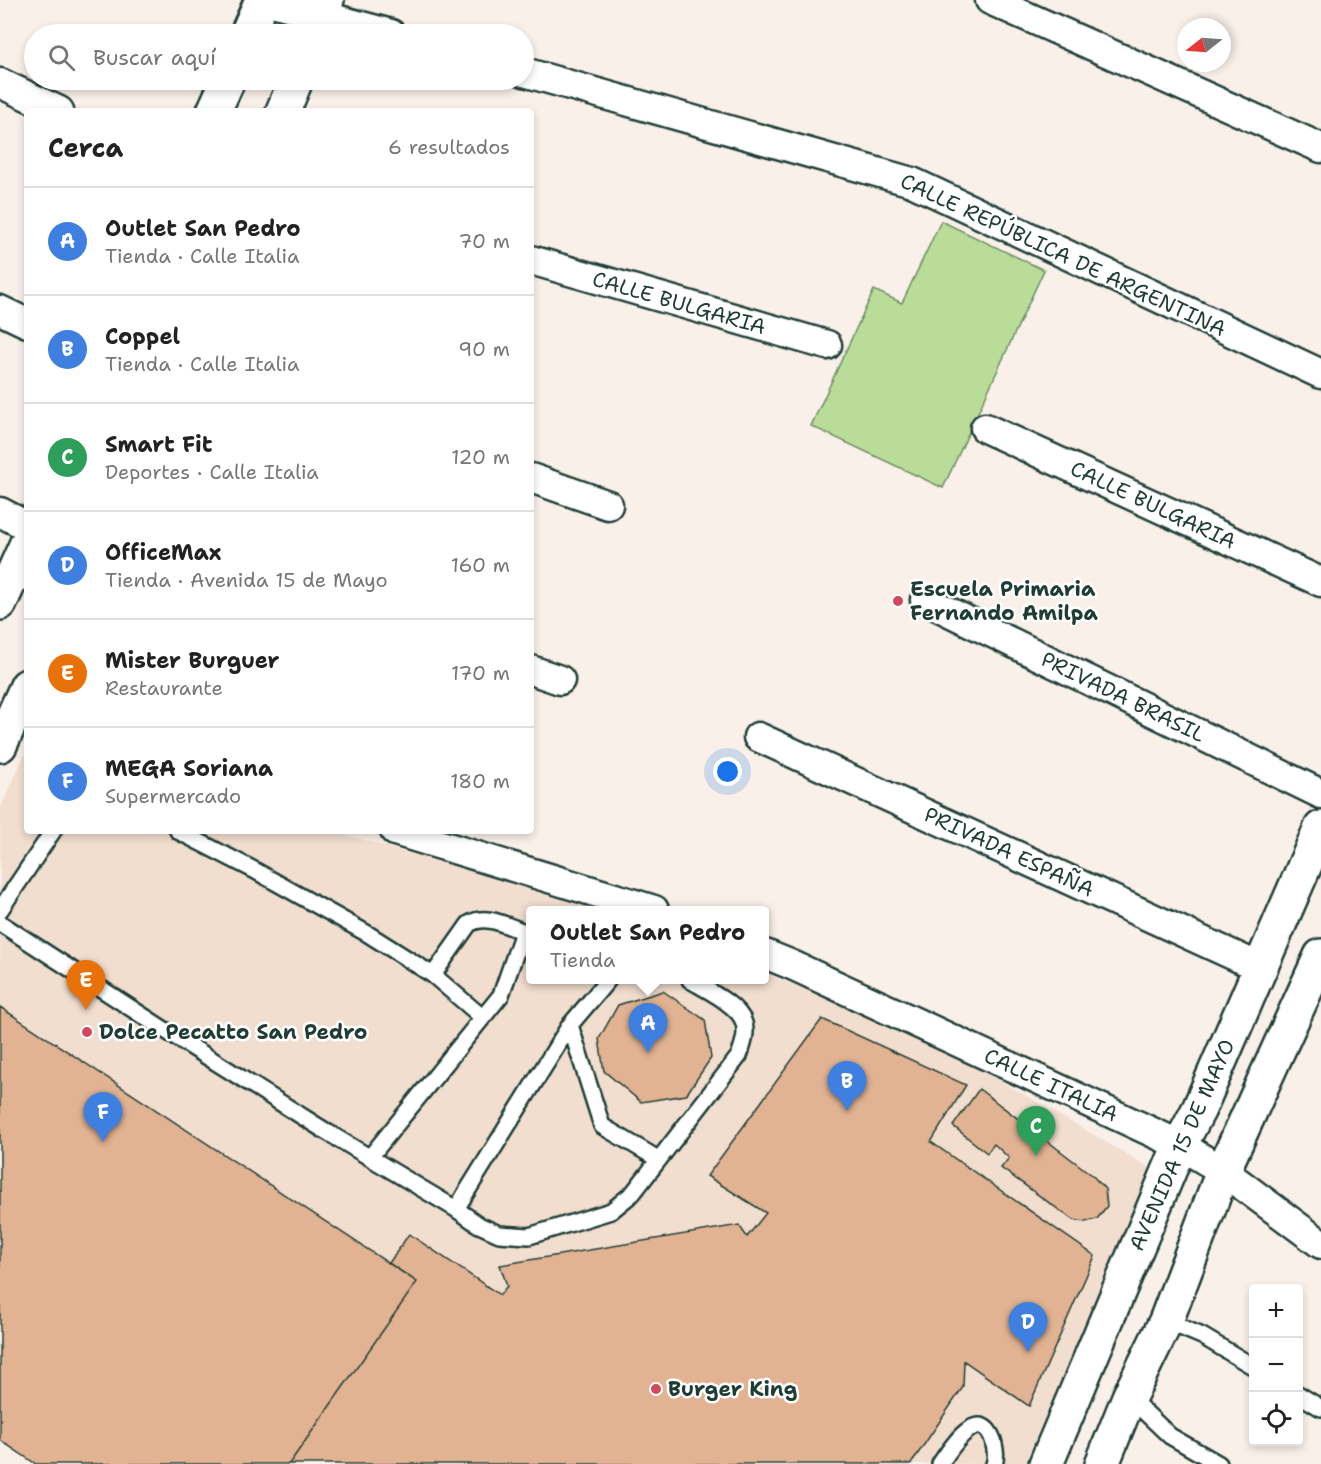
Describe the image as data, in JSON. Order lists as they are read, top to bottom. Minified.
{"streets":{"main road":["AVENIDA 15 DE MAYO"],"street":["CALLE REPÚBLICA DE ARGENTINA","CALLE BULGARIA","PRIVADA BRASIL","PRIVADA ESPAÑA","CALLE ITALIA"]},"crossings":[["PRIVADA ESPAÑA","AVENIDA 15 DE MAYO"],["CALLE ITALIA","AVENIDA 15 DE MAYO"]],"places":["Escuela Primaria Fernando Amilpa","Dolce Pecatto San Pedro","Burger King"],"north":"left","page":{"search":"Buscar aquí","heading":["Cerca","6 resultados"],"list":[{"mark":"A","name":"Outlet San Pedro","note":"Tienda · Calle Italia","value":"70 m"},{"mark":"B","name":"Coppel","note":"Tienda · Calle Italia","value":"90 m"},{"mark":"C","name":"Smart Fit","note":"Deportes · Calle Italia","value":"120 m"},{"mark":"D","name":"OfficeMax","note":"Tienda · Avenida 15 de Mayo","value":"160 m"},{"mark":"E","name":"Mister Burguer","note":"Restaurante","value":"170 m"},{"mark":"F","name":"MEGA Soriana","note":"Supermercado","value":"180 m"}],"popup":["Outlet San Pedro","Tienda"],"pins":["E","A","B","F","C","D"],"map_buttons":["+","−"]}}
